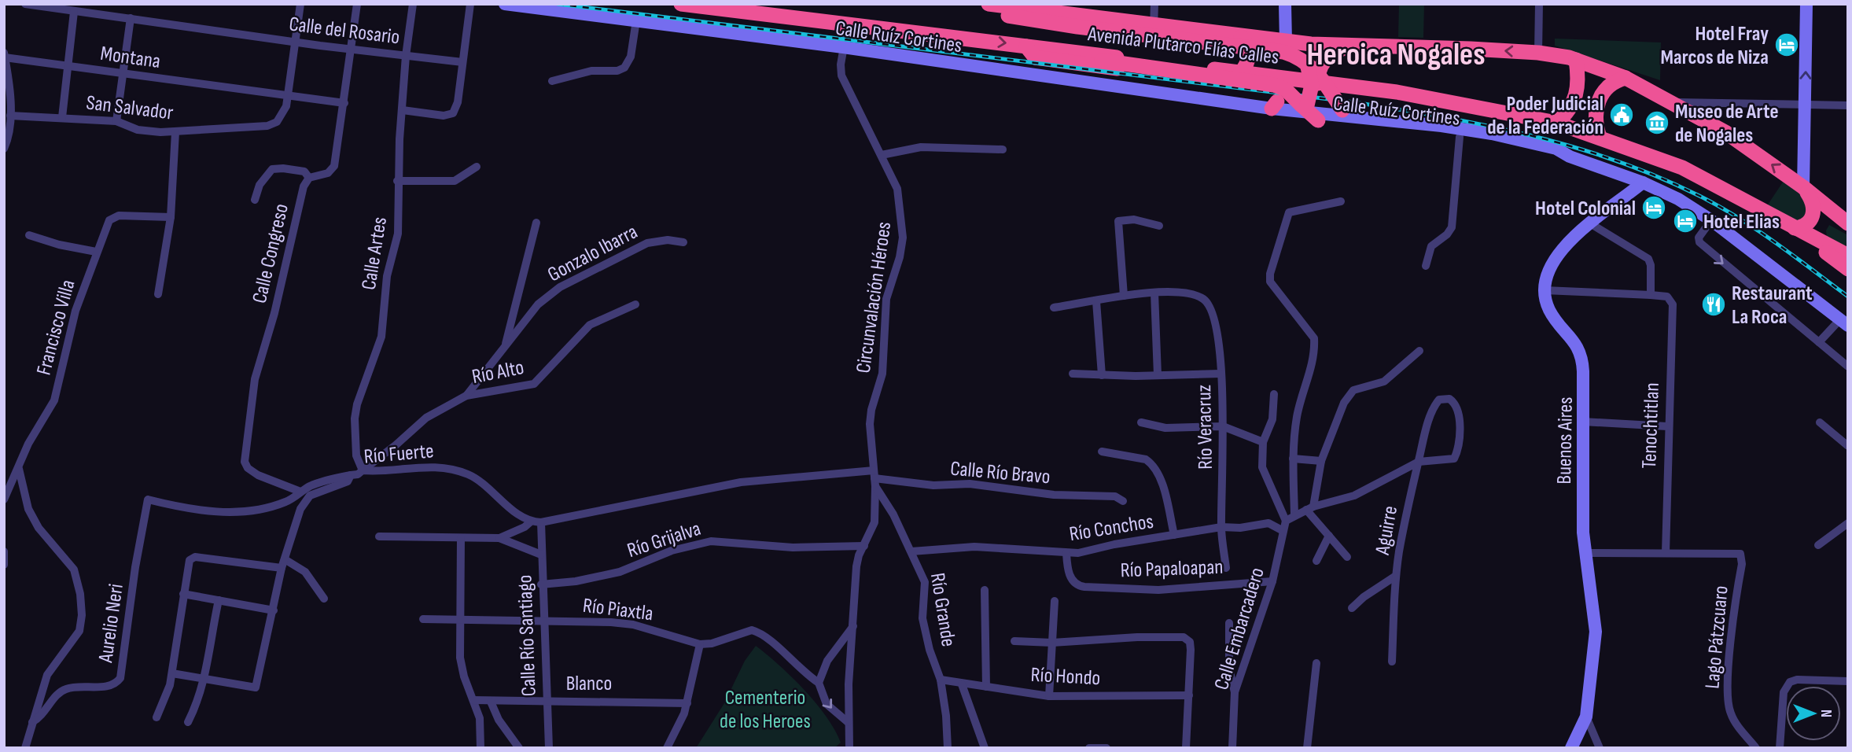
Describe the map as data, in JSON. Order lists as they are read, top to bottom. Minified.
{"streets":{"highway":["Avenida Plutarco Elías Calles"],"street":["Calle del Rosario","Calle Ruíz Cortines","Montana","San Salvador","Gonzalo Ibarra","Calle Congreso","Calle Artes","Circunvalación Héroes","Francisco Villa","Río Alto","Tenochtitlan","Río Veracruz","Buenos Aires","Río Fuerte","Calle Río Bravo","Río Conchos","Aguirre","Río Grijalva","Río Papaloapan","Río Piaxtla","Río Grande","Aurelio Neri","Calle Embarcadero","Calle Río Santiago","Lago Pátzcuaro","Río Hondo","Blanco"]},"crossings":[["Calle del Rosario","Calle Artes"],["Calle Ruíz Cortines","Avenida Plutarco Elías Calles"],["Calle Ruíz Cortines","Circunvalación Héroes"],["Avenida Plutarco Elías Calles","Circunvalación Héroes"],["Montana","San Salvador"],["Gonzalo Ibarra","Río Alto"],["Calle Congreso","Aurelio Neri"],["Calle Artes","Río Alto"],["Calle Artes","Río Fuerte"],["Circunvalación Héroes","Calle Río Bravo"],["Circunvalación Héroes","Río Grijalva"],["Circunvalación Héroes","Río Grande"],["Río Alto","Río Fuerte"],["Tenochtitlan","Lago Pátzcuaro"],["Río Veracruz","Río Conchos"],["Calle Río Bravo","Río Grande"],["Río Conchos","Río Papaloapan"],["Río Conchos","Río Grande"],["Río Conchos","Calle Embarcadero"],["Río Grijalva","Calle Río Santiago"],["Río Papaloapan","Calle Embarcadero"],["Río Piaxtla","Calle Río Santiago"],["Río Grande","Río Hondo"],["Calle Río Santiago","Blanco"]],"districts":["Heroica Nogales"],"parks":["Cementerio de los Heroes"],"places":{"hotel":["Hotel Fray Marcos de Niza","Hotel Colonial","Hotel Elias"],"public building":["Poder Judicial de la Federación"],"museum":["Museo de Arte de Nogales"],"restaurant":["Restaurant La Roca"]},"north":"right"}
